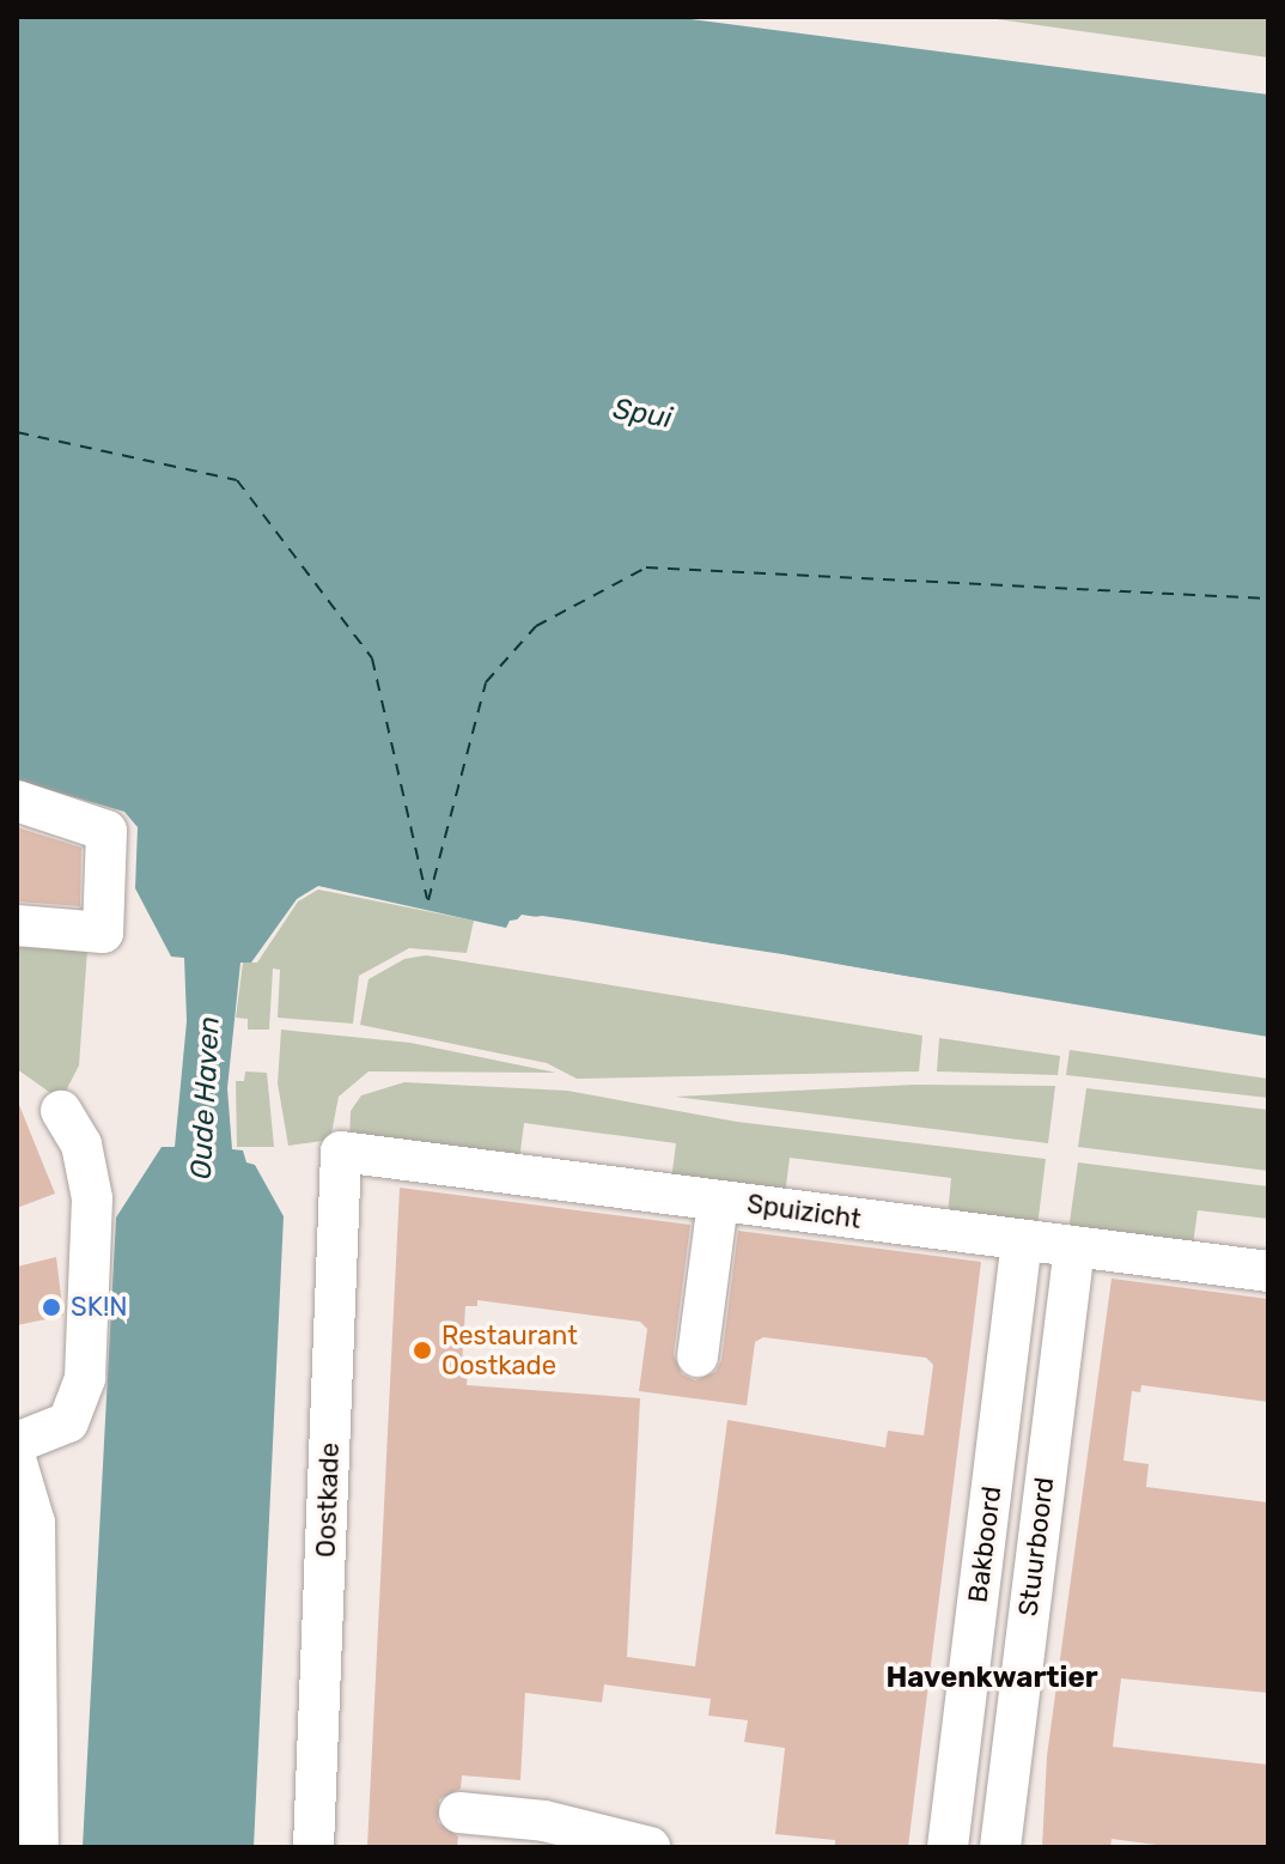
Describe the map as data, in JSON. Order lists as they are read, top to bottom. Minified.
{"streets":{"street":["Spuizicht","Oostkade","Bakboord","Stuurboord"]},"crossings":[["Spuizicht","Oostkade"],["Spuizicht","Bakboord"],["Spuizicht","Stuurboord"]],"districts":["Havenkwartier"],"water":["Spui","Oude Haven"],"places":["SK!N","Restaurant Oostkade"]}
